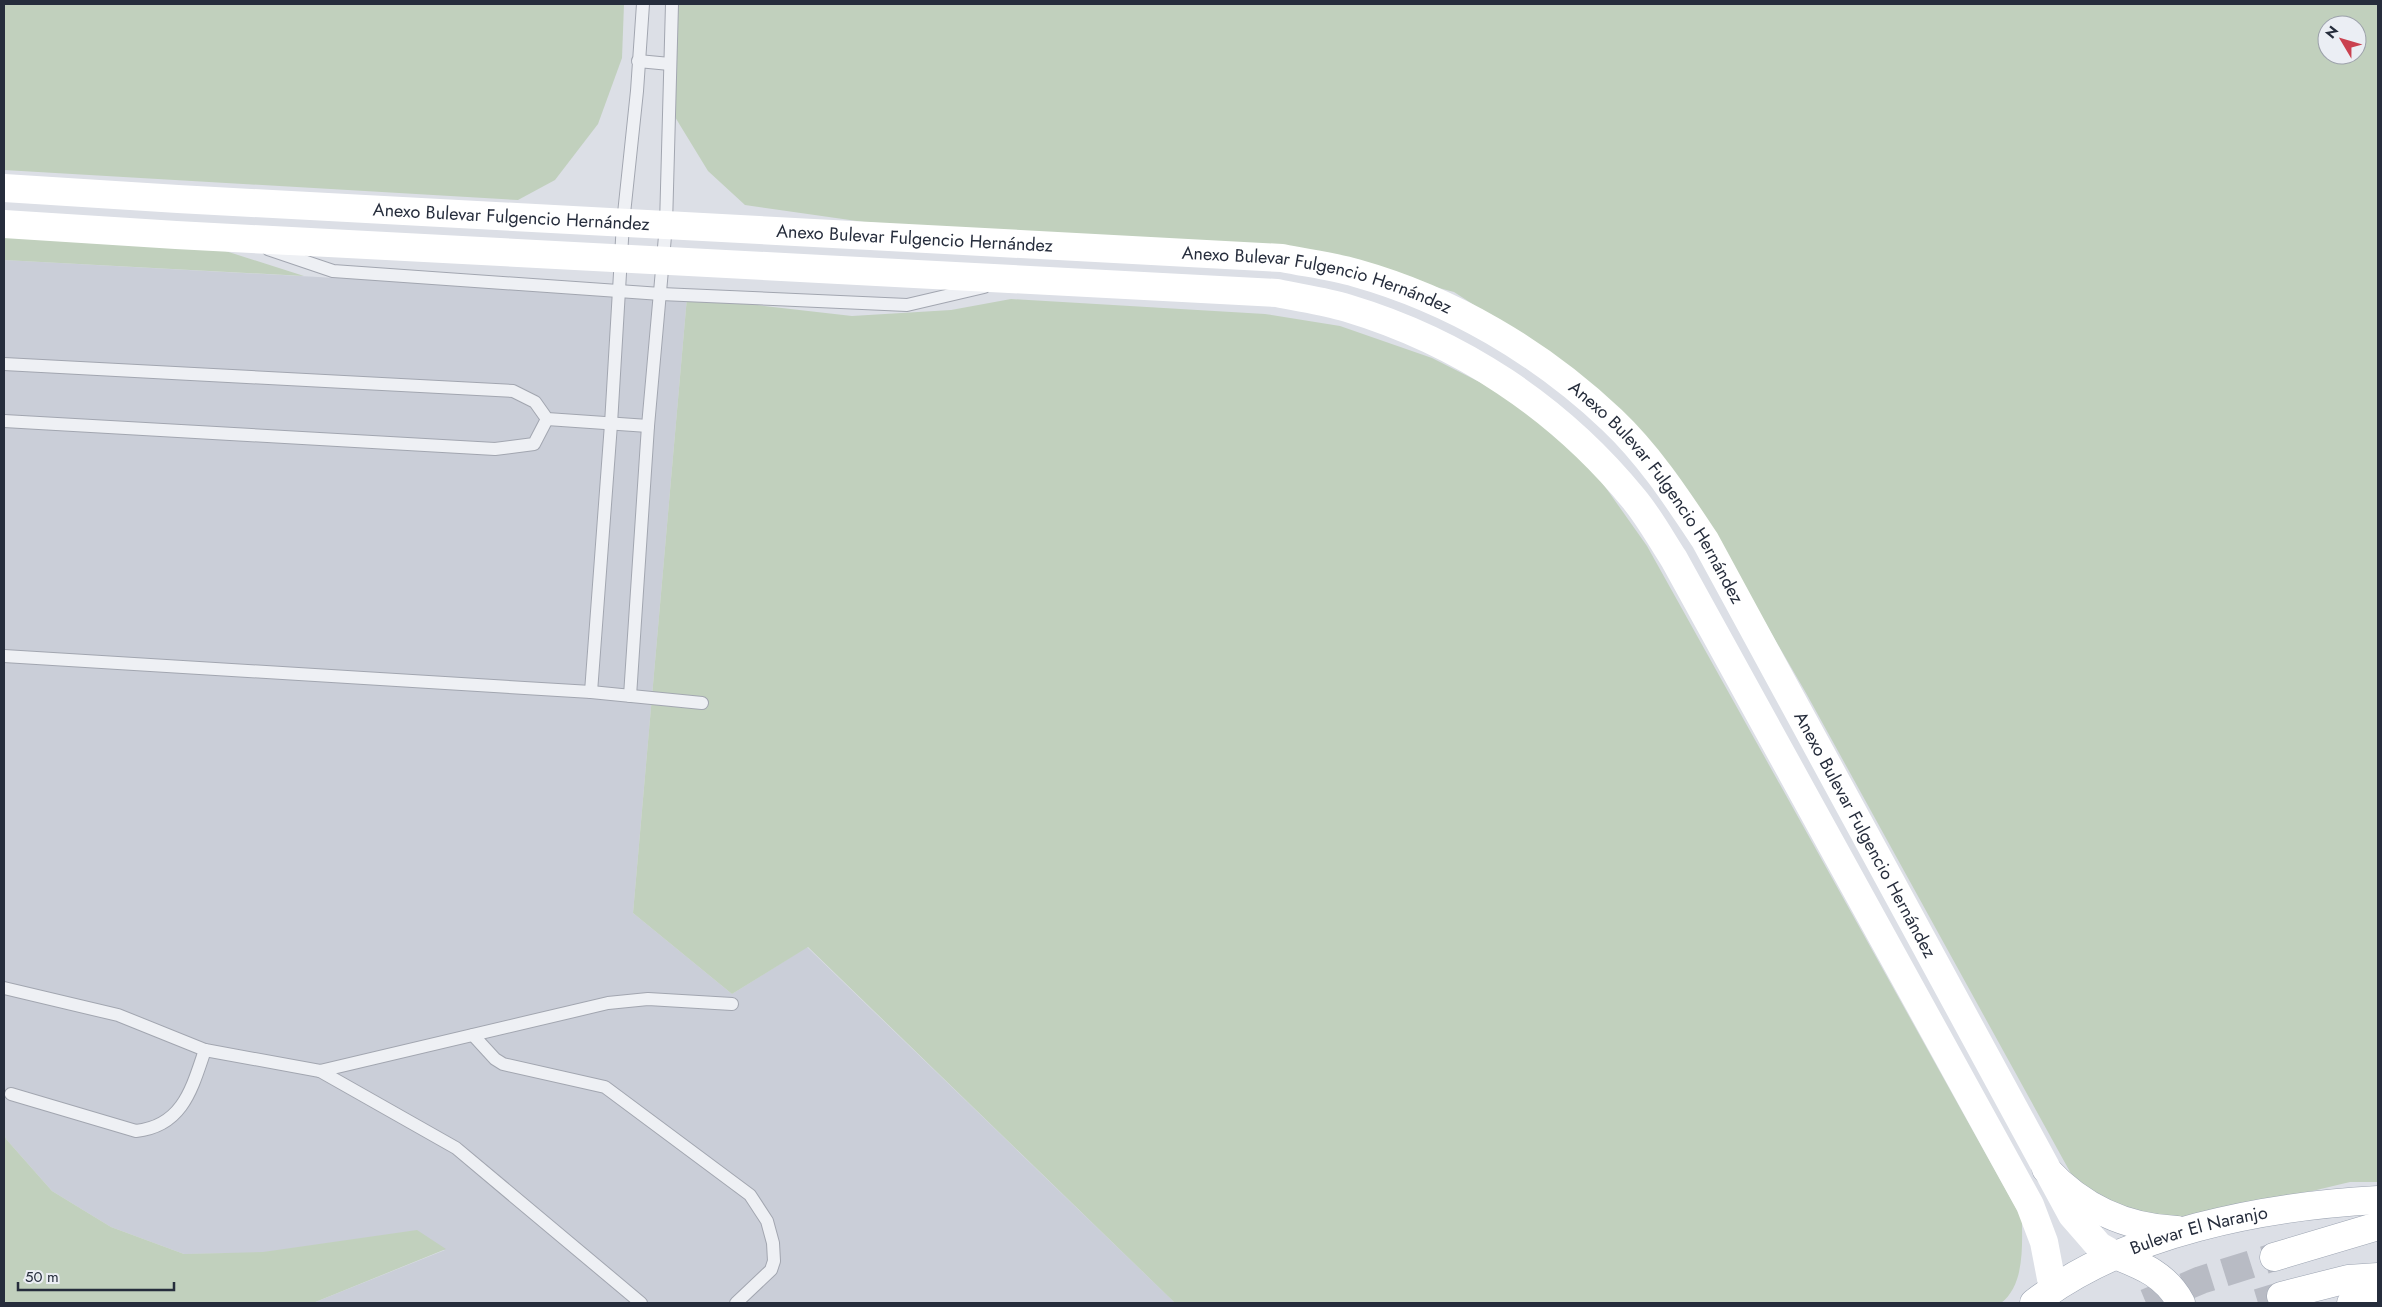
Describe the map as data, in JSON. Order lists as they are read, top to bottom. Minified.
{"streets":{"main road":["Anexo Bulevar Fulgencio Hernández","Bulevar El Naranjo"]},"crossings":[["Anexo Bulevar Fulgencio Hernández","Bulevar El Naranjo"]],"scale_bar":"50 m","north":"top left"}
